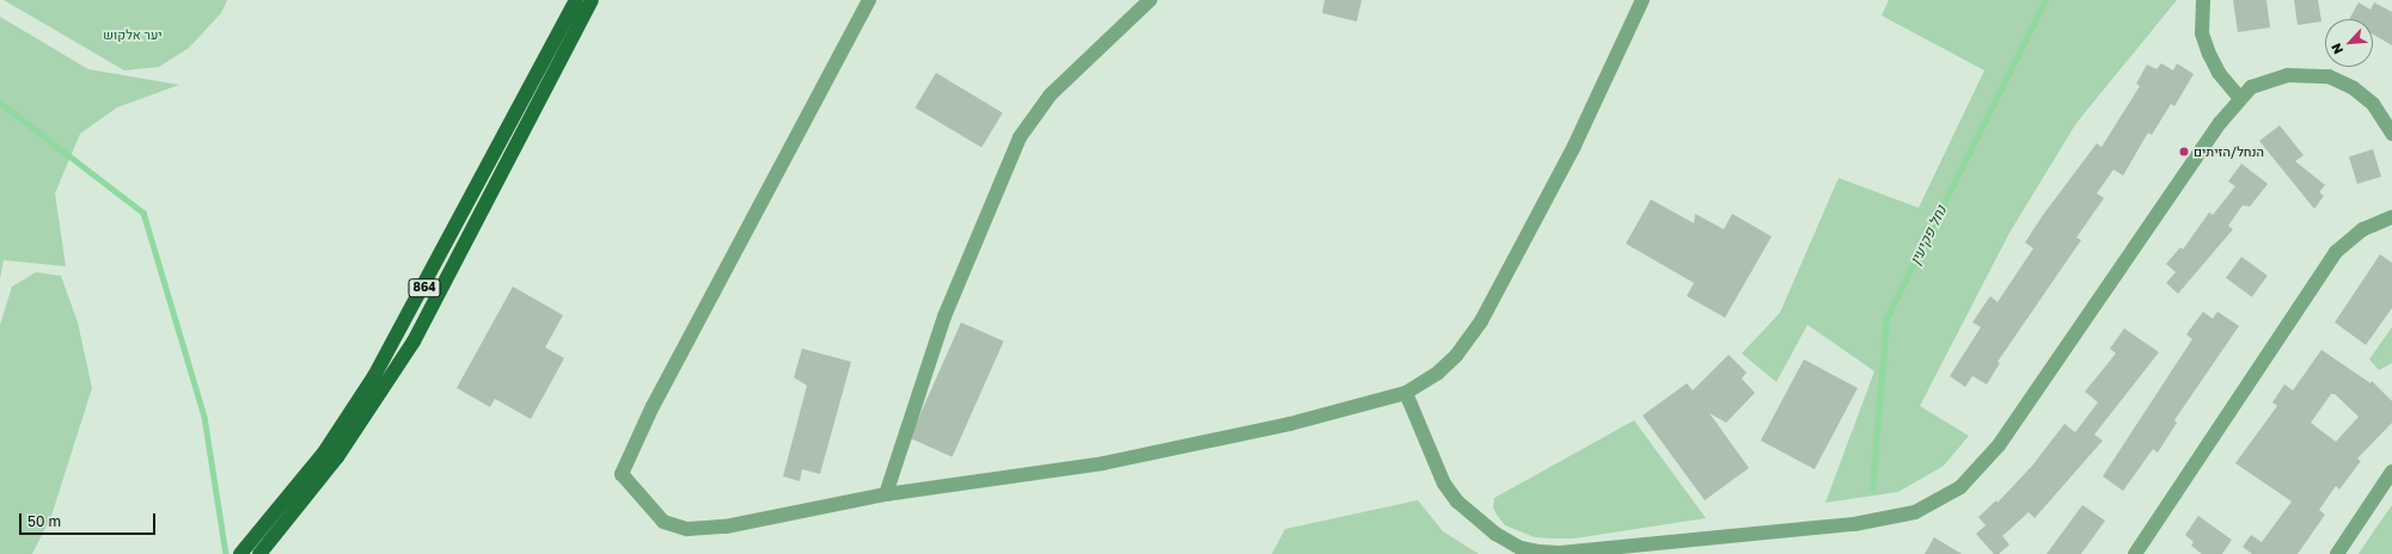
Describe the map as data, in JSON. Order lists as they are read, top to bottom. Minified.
{"streets":{"main road":["864"]},"water":["נחל פקיעין"],"parks":["יער אלקוש"],"places":["הנחל/הזיתים"],"scale_bar":"50 m","north":"bottom left"}
